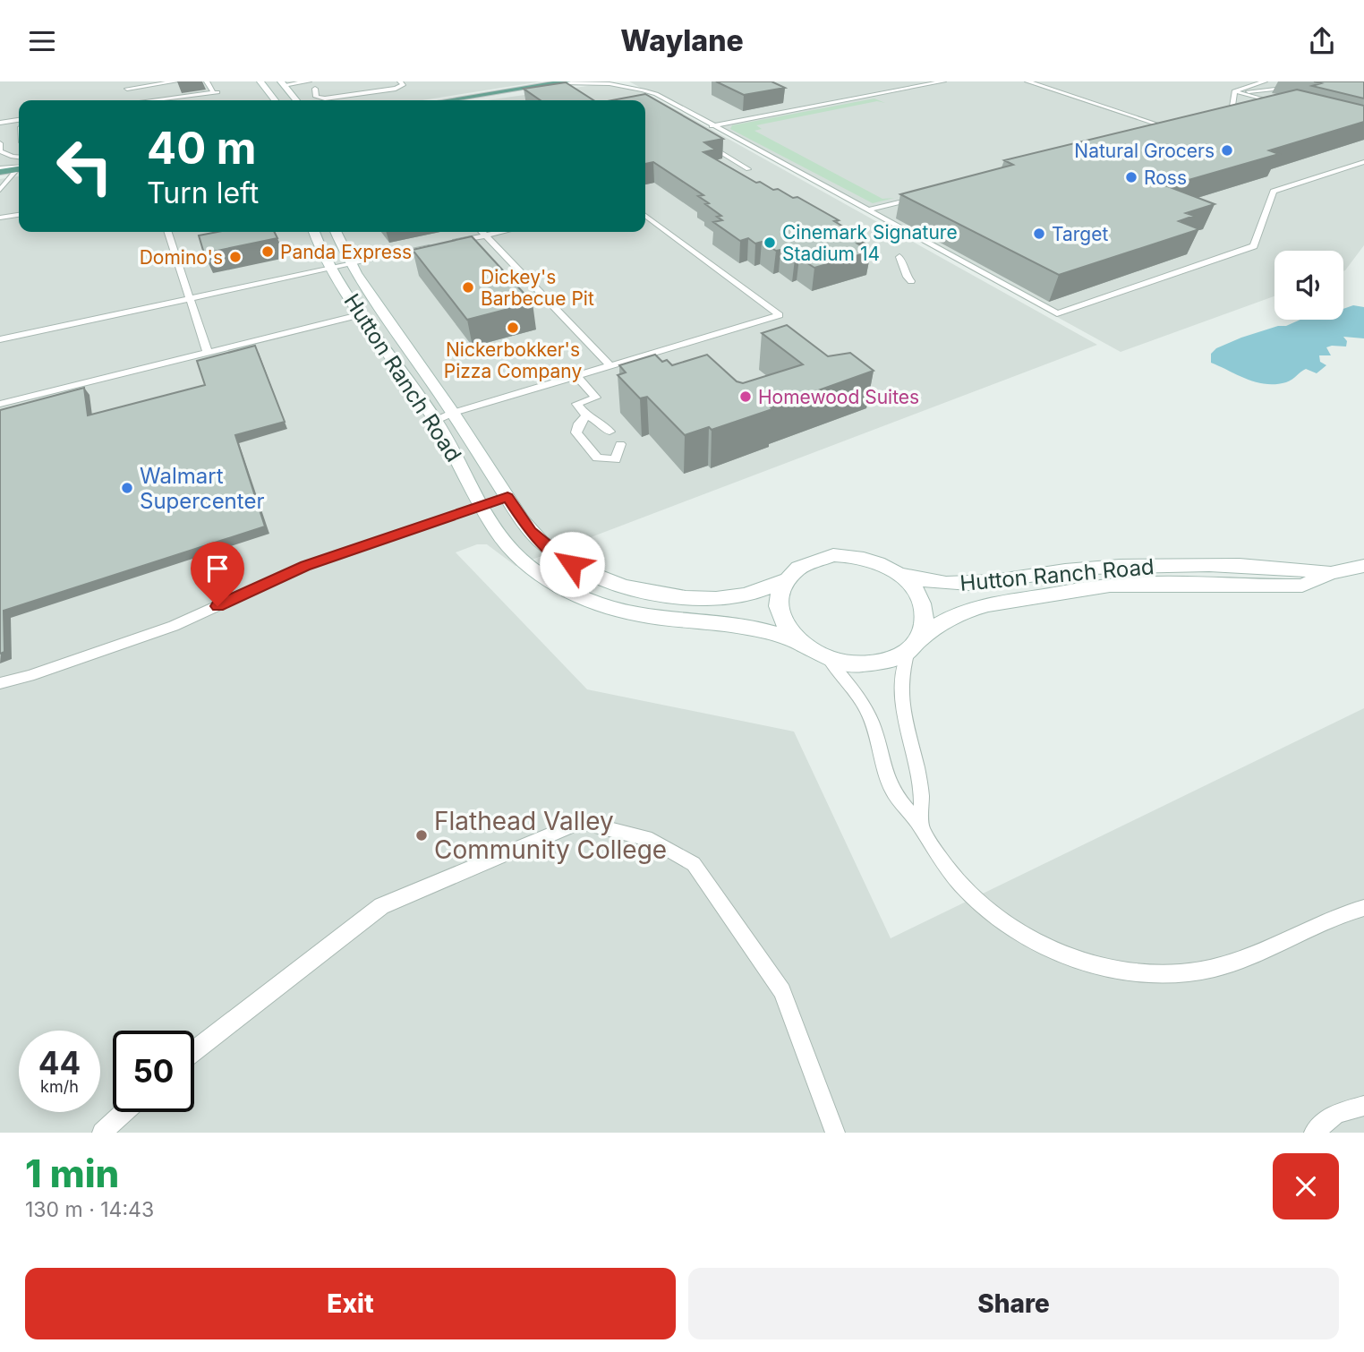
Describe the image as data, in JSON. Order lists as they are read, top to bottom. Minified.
{"streets":{"main road":["Hutton Ranch Road"]},"places":["Natural Grocers","Ross","Target","Cinemark Signature Stadium 14","Panda Express","Domino's","Dickey's Barbecue Pit","Nickerbokker's Pizza Company","Homewood Suites","Walmart Supercenter","Flathead Valley Community College"],"page":{"header":"Waylane","turn":["40 m","Turn left"],"speed":"44 km/h","limit":"50","heading":["1 min","130 m · 14:43"],"buttons":["Exit","Share"]}}
